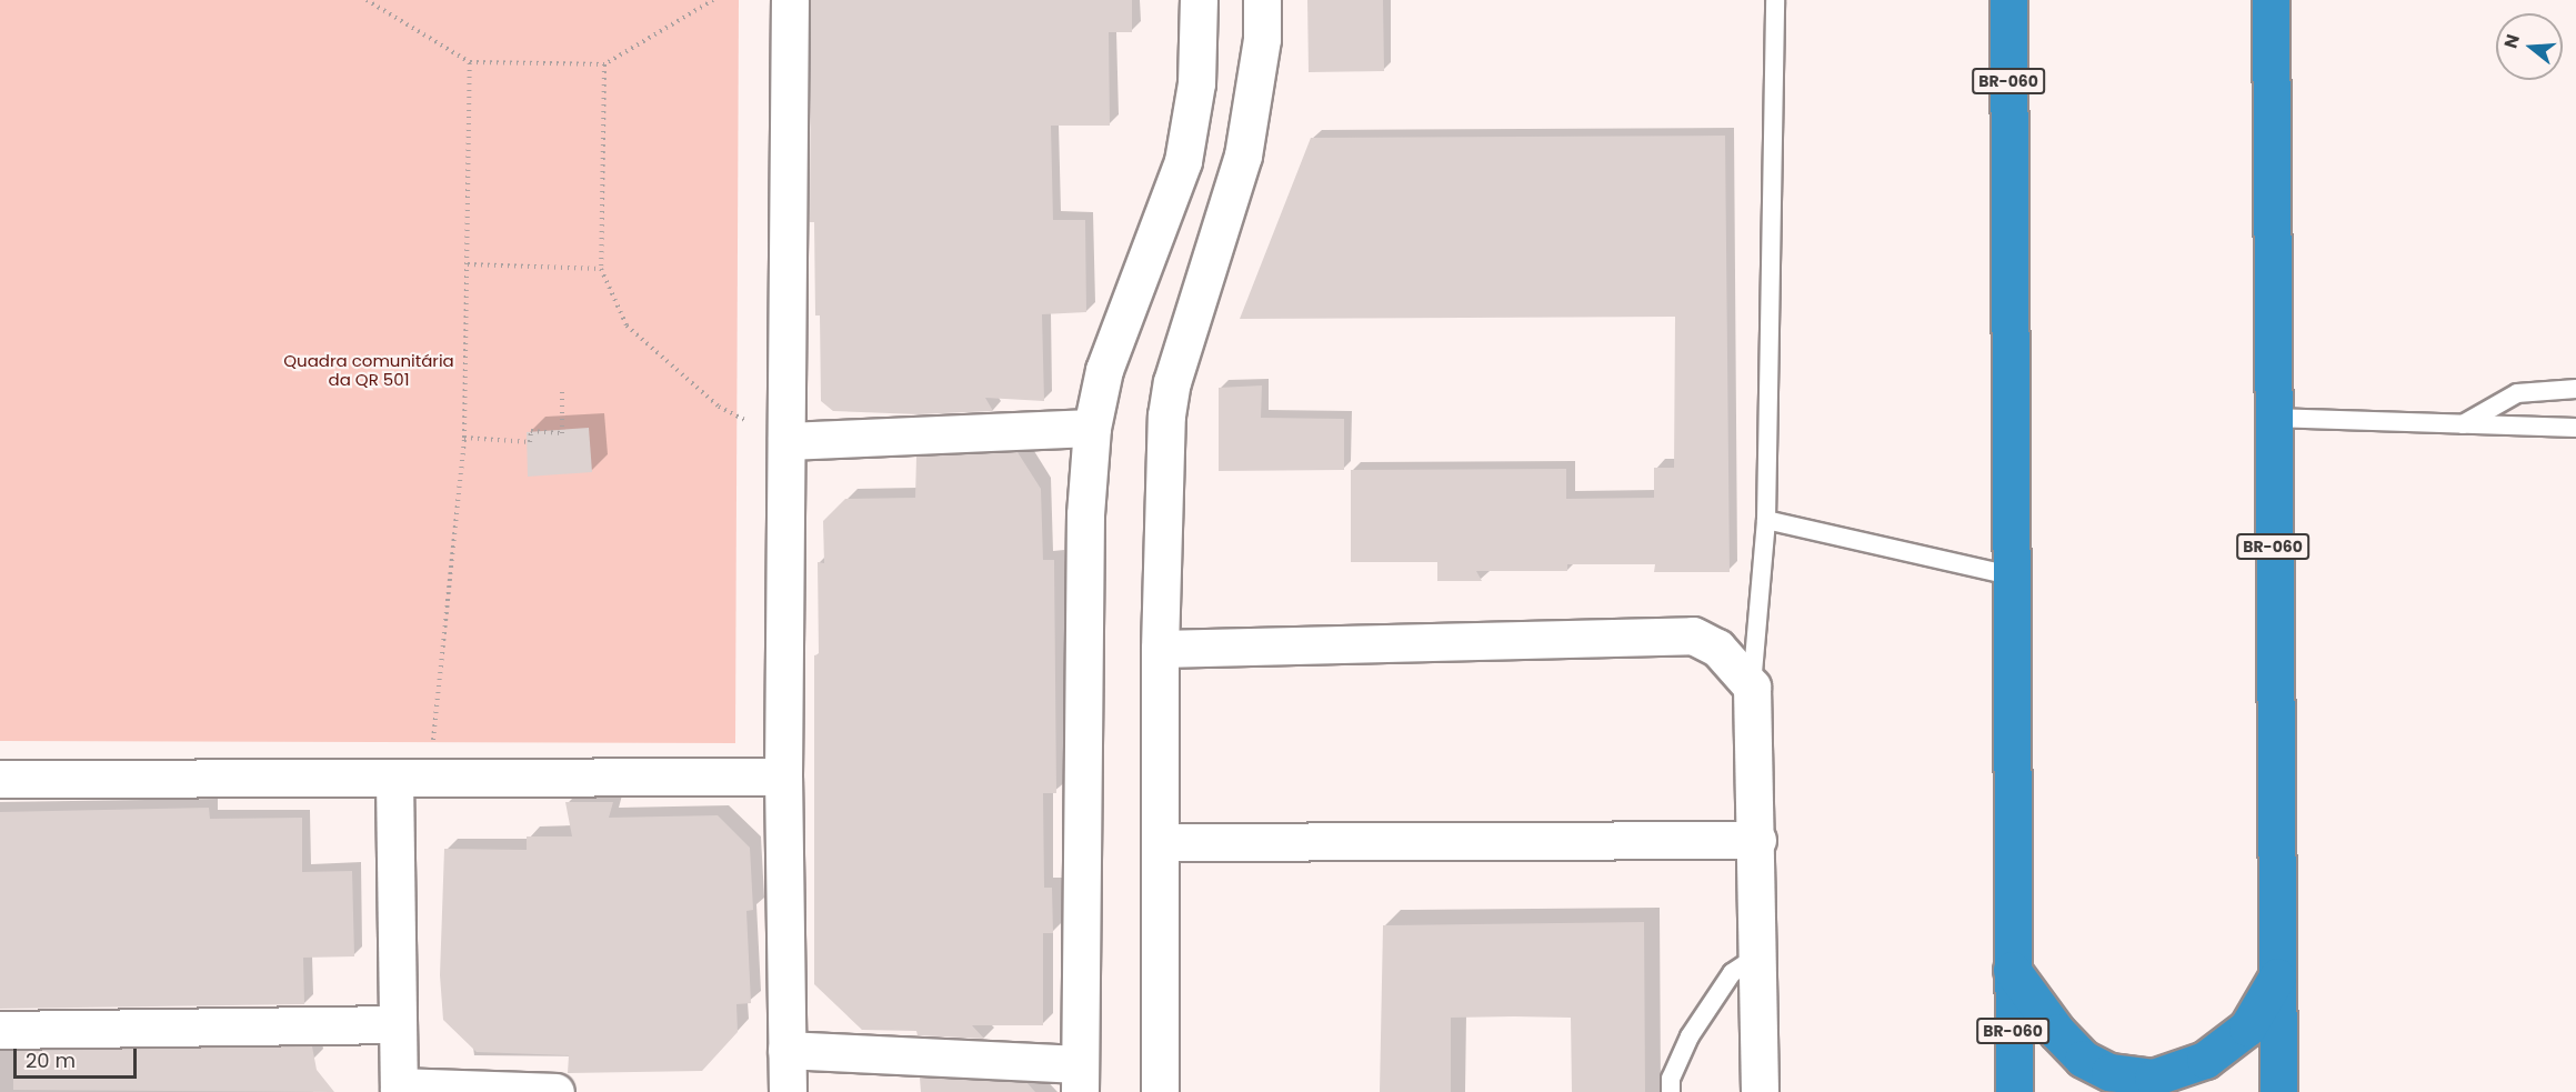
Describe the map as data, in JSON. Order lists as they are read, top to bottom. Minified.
{"streets":{"highway":["BR-060"]},"parks":["Quadra comunitária da QR 501"],"scale_bar":"20 m","north":"left"}
